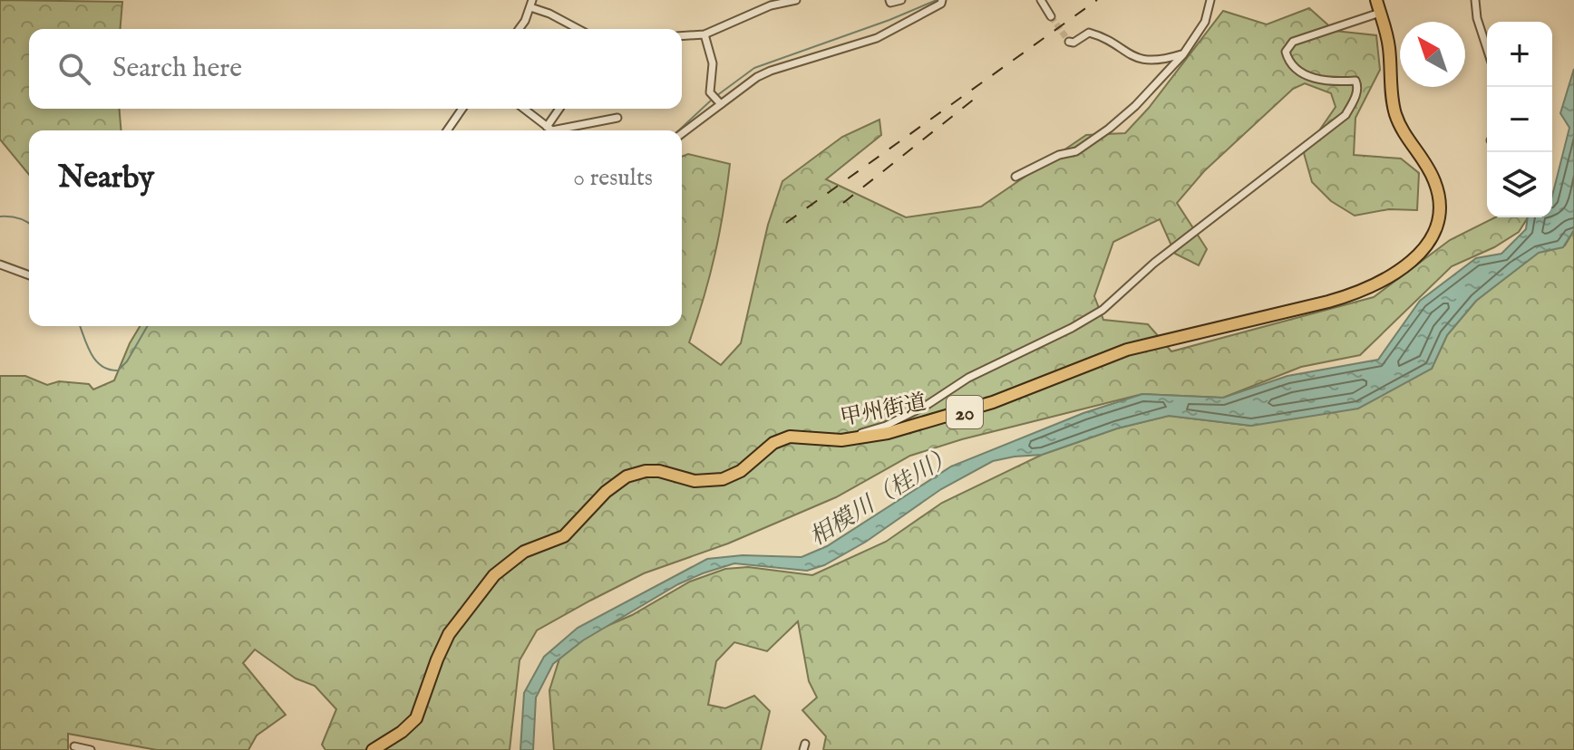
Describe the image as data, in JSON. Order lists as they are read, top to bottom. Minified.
{"streets":{"highway":["甲州街道","20"]},"water":["相模川（桂川）"],"north":"top left","page":{"map_buttons":["+","−"],"search":"Search here","heading":["Nearby","0 results"]}}
